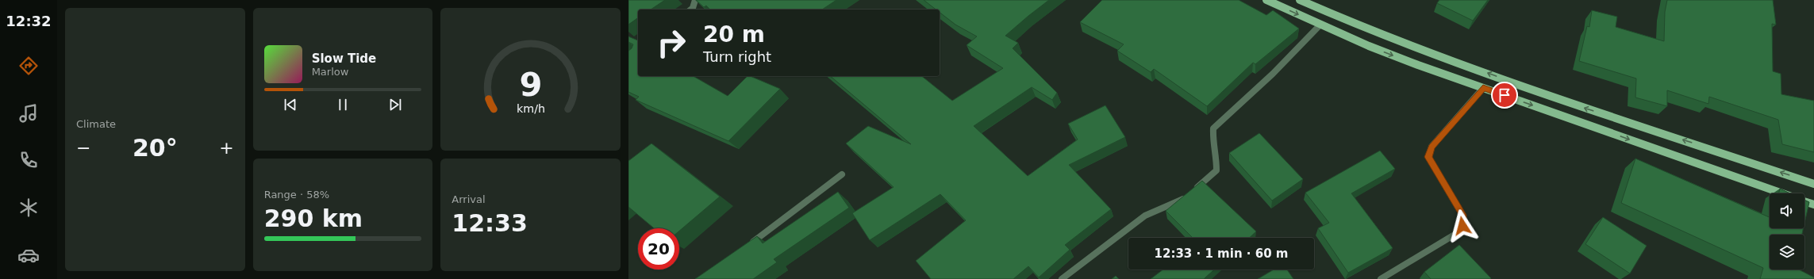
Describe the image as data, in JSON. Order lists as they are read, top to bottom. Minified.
{"page":{"tabs":"12:32","tile":["Climate",["Range · 58%","290 km"],["Arrival","12:33"]],"turn":["20 m","Turn right"],"song":["Slow Tide","Marlow"],"heat":["−","20°","+"],"limit":"20","trip":"12:33 · 1 min · 60 m","gauge":["9","km/h"]}}
